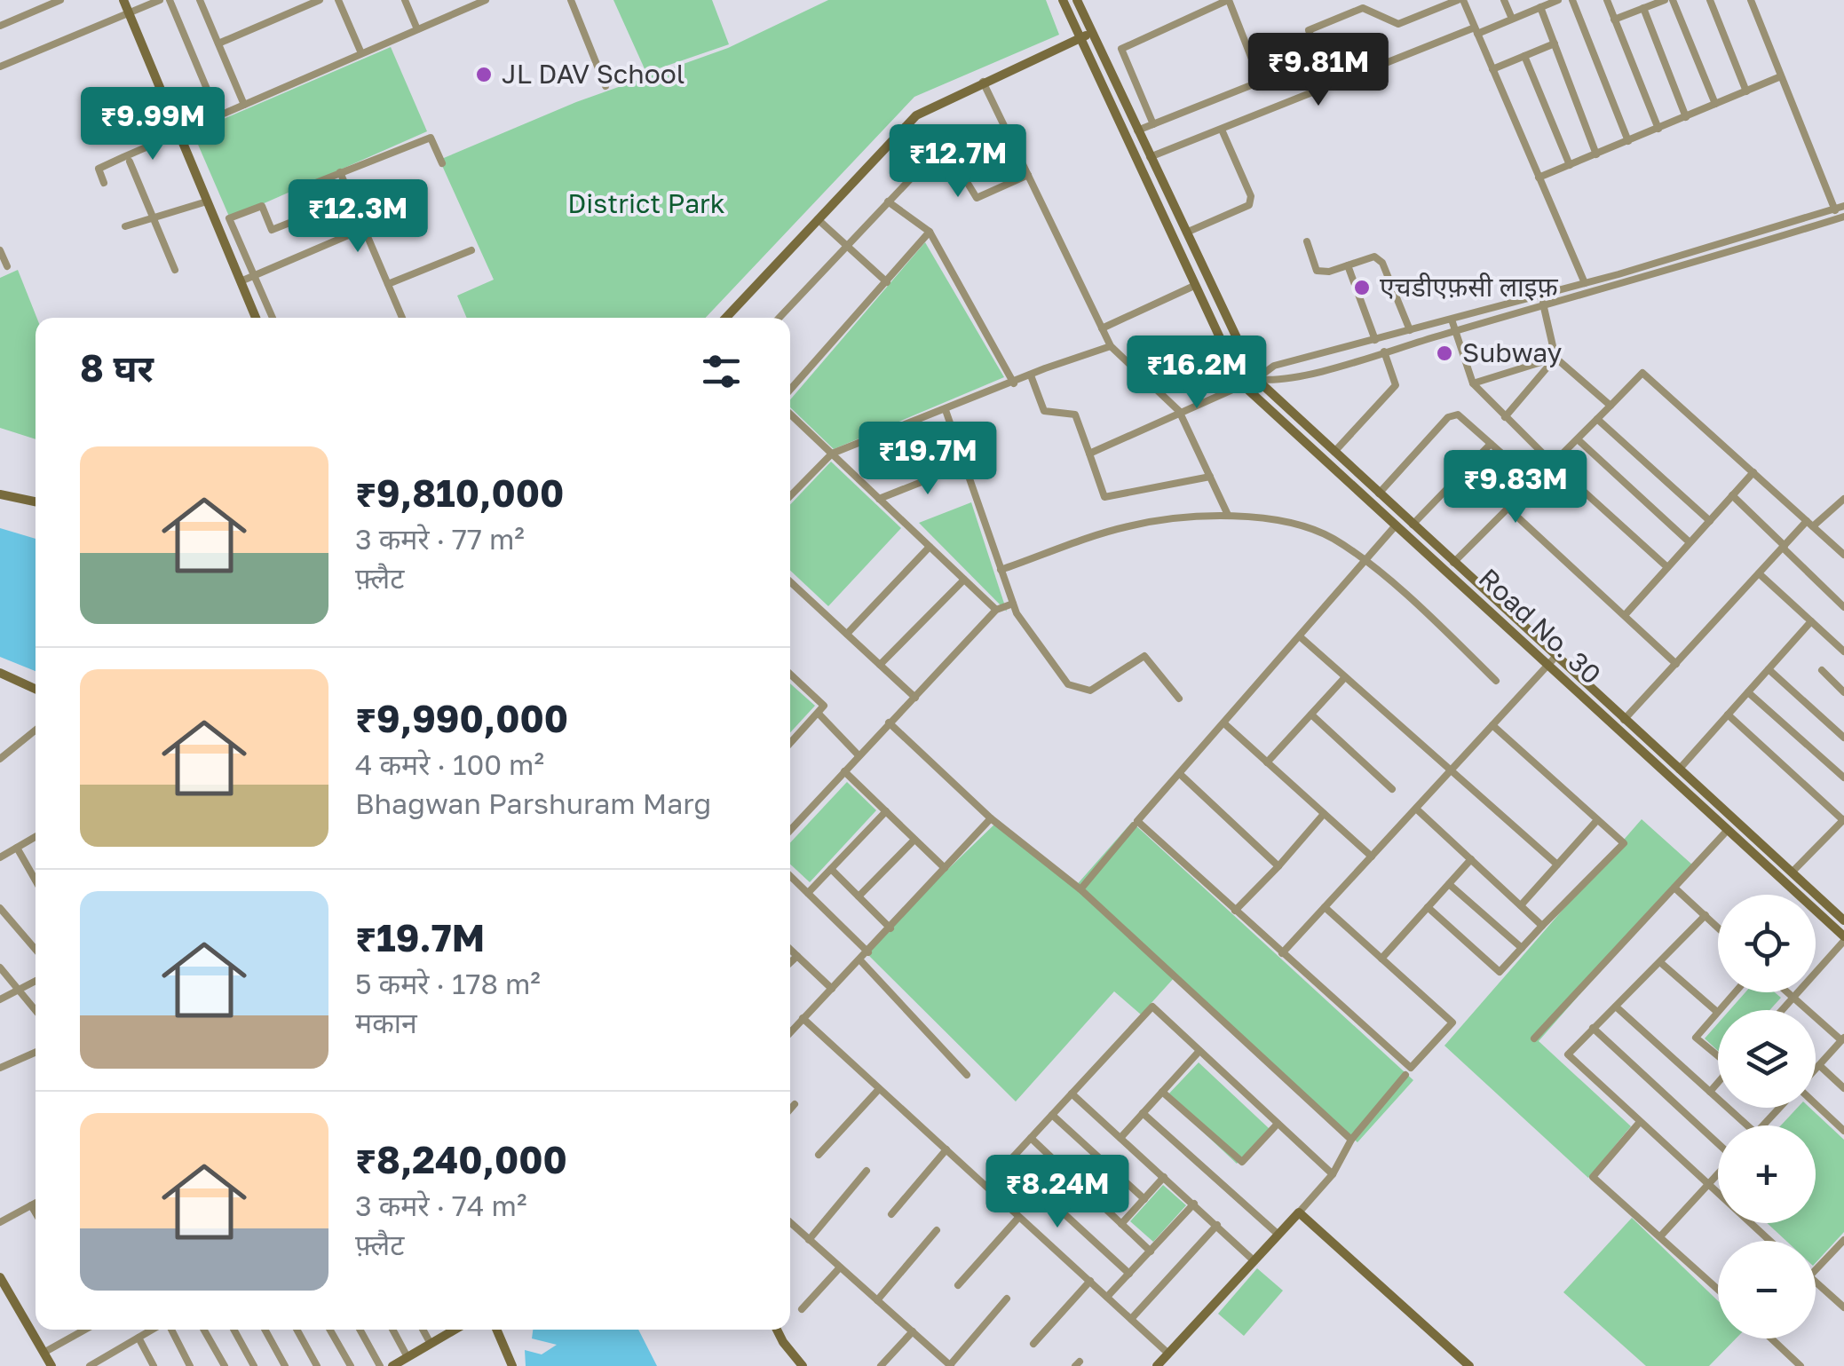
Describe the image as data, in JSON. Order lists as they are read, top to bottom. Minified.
{"streets":{"street":["Road No. 30"]},"parks":["District Park"],"places":["JL DAV School","एचडीएफ़सी लाइफ़","Subway"],"page":{"price":["₹9.81M","₹9.99M","₹12.7M","₹12.3M","₹16.2M","₹19.7M","₹9.83M","₹8.24M"],"heading":"8 घर","list":[{"name":"₹9,810,000","note":"3 कमरे · 77 m² · फ़्लैट"},{"name":"₹9,990,000","note":"4 कमरे · 100 m² · Bhagwan Parshuram Marg"},{"name":"₹19.7M","note":"5 कमरे · 178 m² · मकान"},{"name":"₹8,240,000","note":"3 कमरे · 74 m² · फ़्लैट"}],"map_buttons":["+","−"]}}
